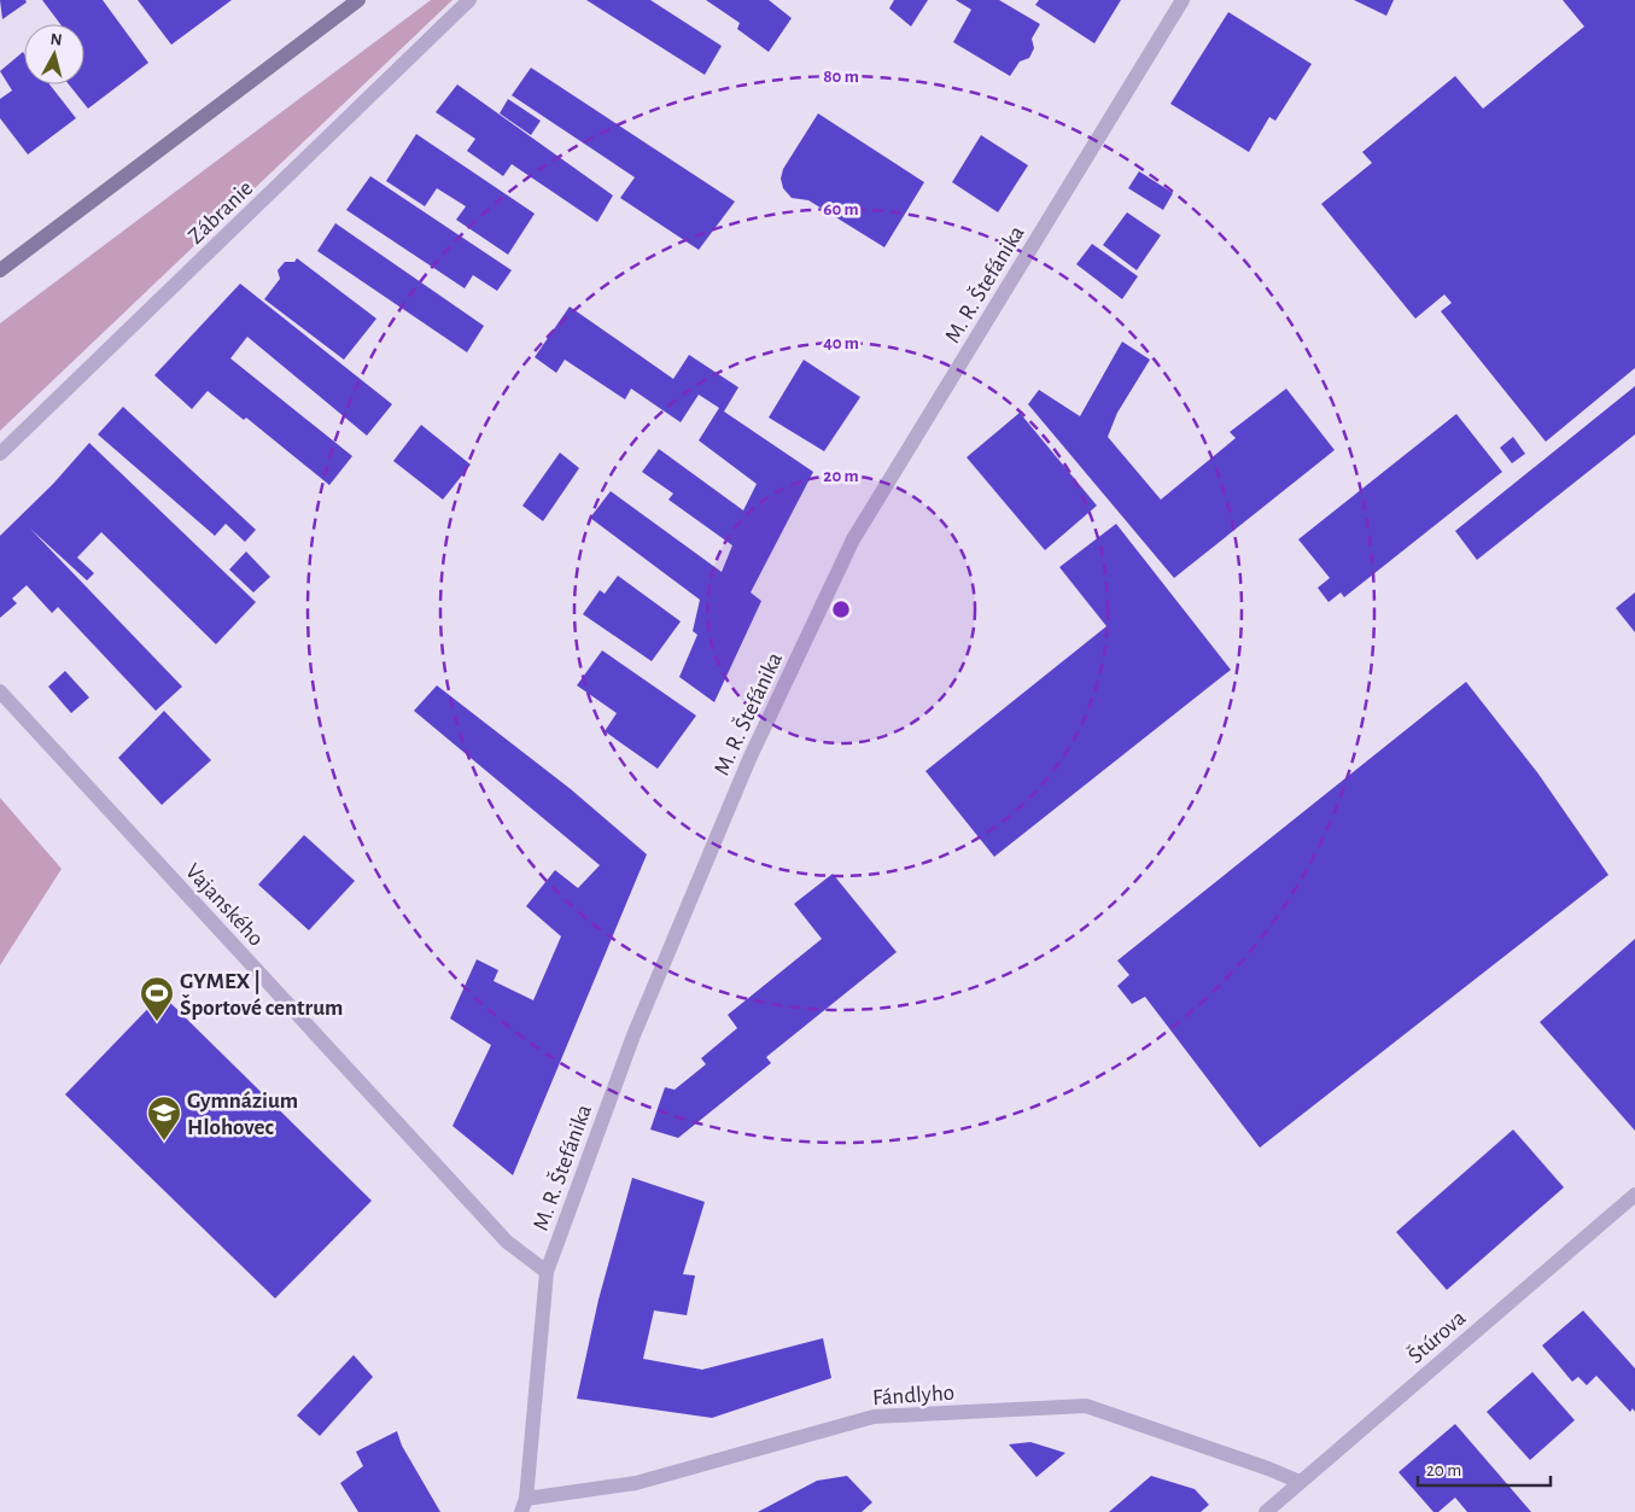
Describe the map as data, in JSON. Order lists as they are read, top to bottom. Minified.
{"streets":{"street":["Zábranie","M. R. Štefánika","Vajanského","Štúrova","Fándlyho"]},"crossings":[["M. R. Štefánika","Vajanského"],["M. R. Štefánika","Fándlyho"],["Štúrova","Fándlyho"]],"places":{"sports":["GYMEX | Športové centrum"],"school or university":["Gymnázium Hlohovec"]},"scale_bar":"20 m","north":"top","rings":["80 m","60 m","40 m","20 m"]}
